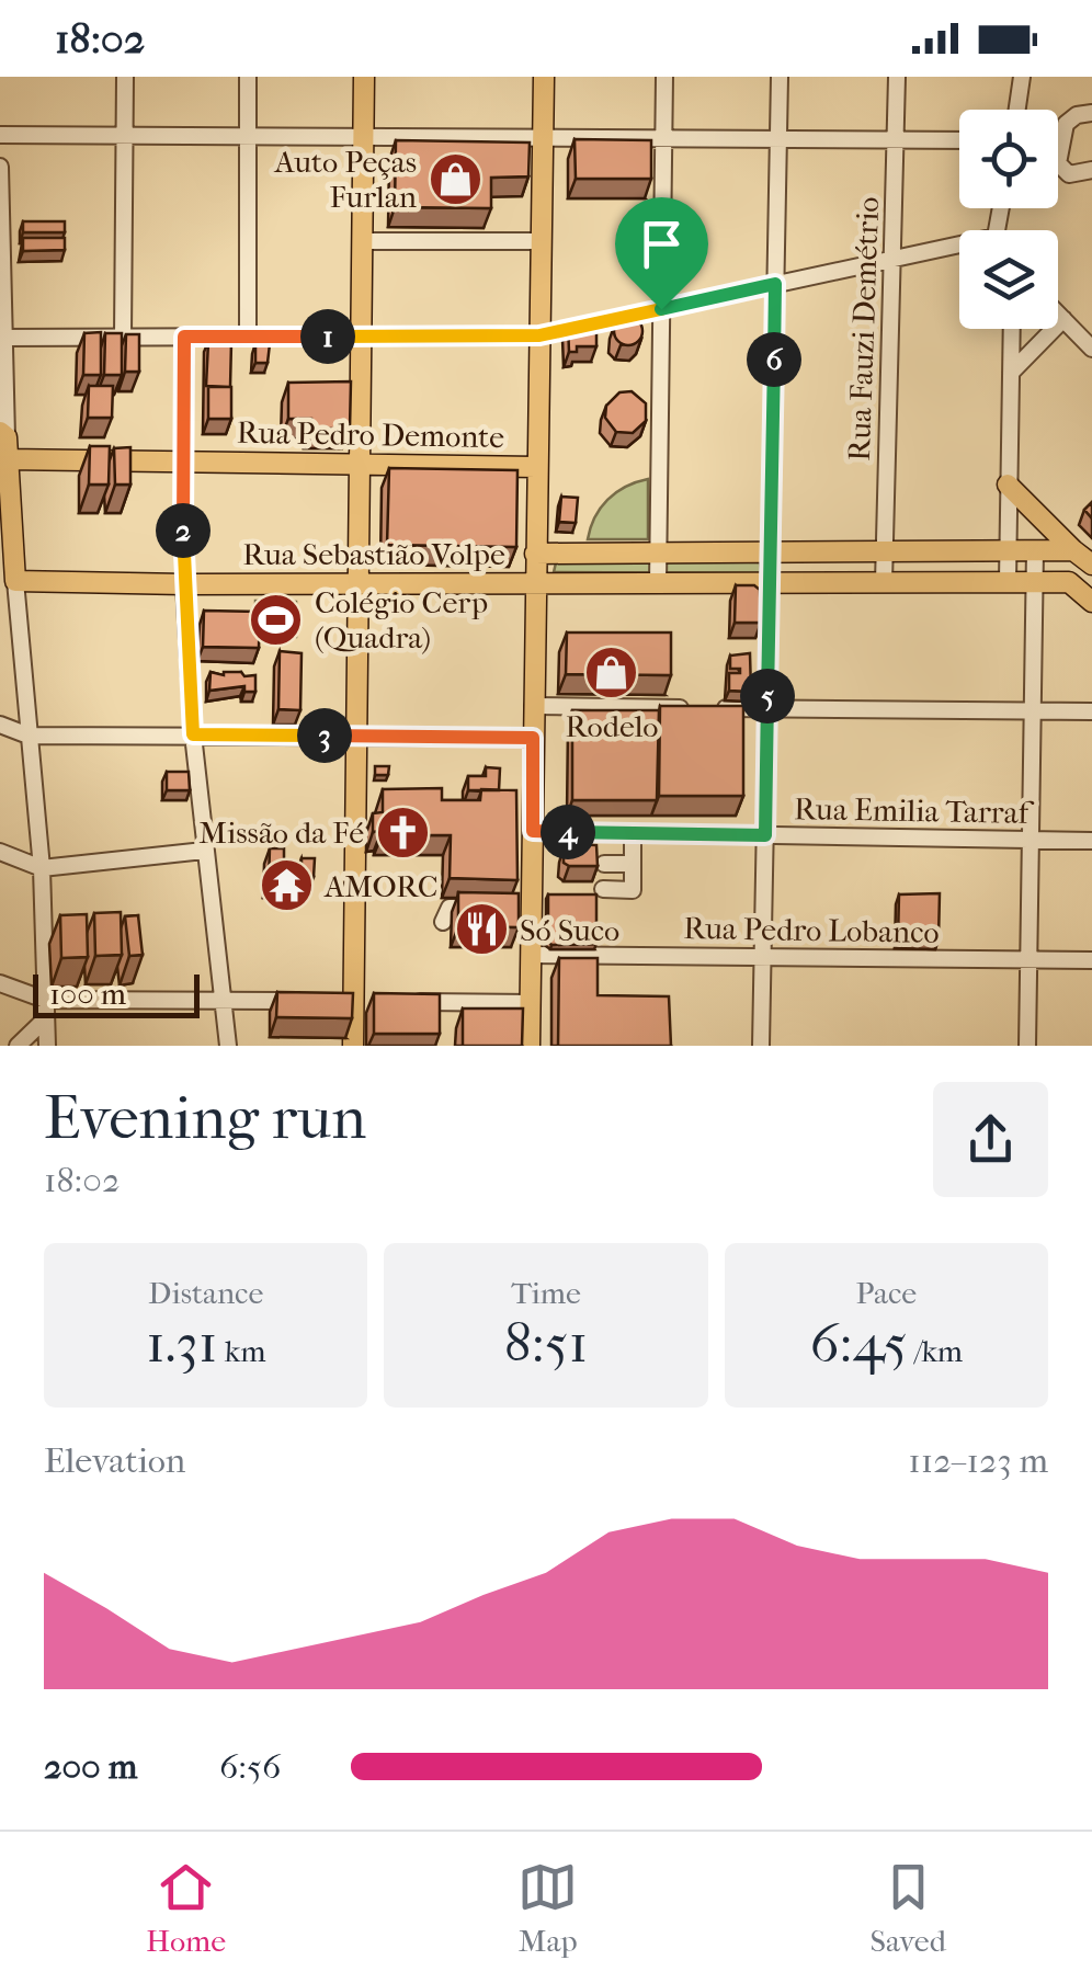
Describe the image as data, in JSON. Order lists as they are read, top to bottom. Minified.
{"streets":{"main road":["Rua Pedro Demonte","Rua Sebastião Volpe"],"street":["Rua Fauzi Demétrio","Rua Emilia Tarraf","Rua Pedro Lobanco"]},"crossings":[["Rua Fauzi Demétrio","Rua Sebastião Volpe"]],"places":{"shop":["Auto Peças Furlan","Rodelo"],"sports":["Colégio Cerp (Quadra)"],"church":["Missão da Fé"],"temple":["AMORC"],"restaurant":["Só Suco"]},"scale_bar":"100 m","page":{"status":"18:02","pins":["1","6","2","5","3","4"],"scale":"100 m","heading":["Evening run","18:02"],"stats":[["Distance","1.31 km"],["Time","8:51"],["Pace","6:45 /km"]],"chart":["Elevation","112–123 m"],"list":[{"name":"200 m","note":"6:56"}],"tabs":["Home","Map","Saved"]}}
